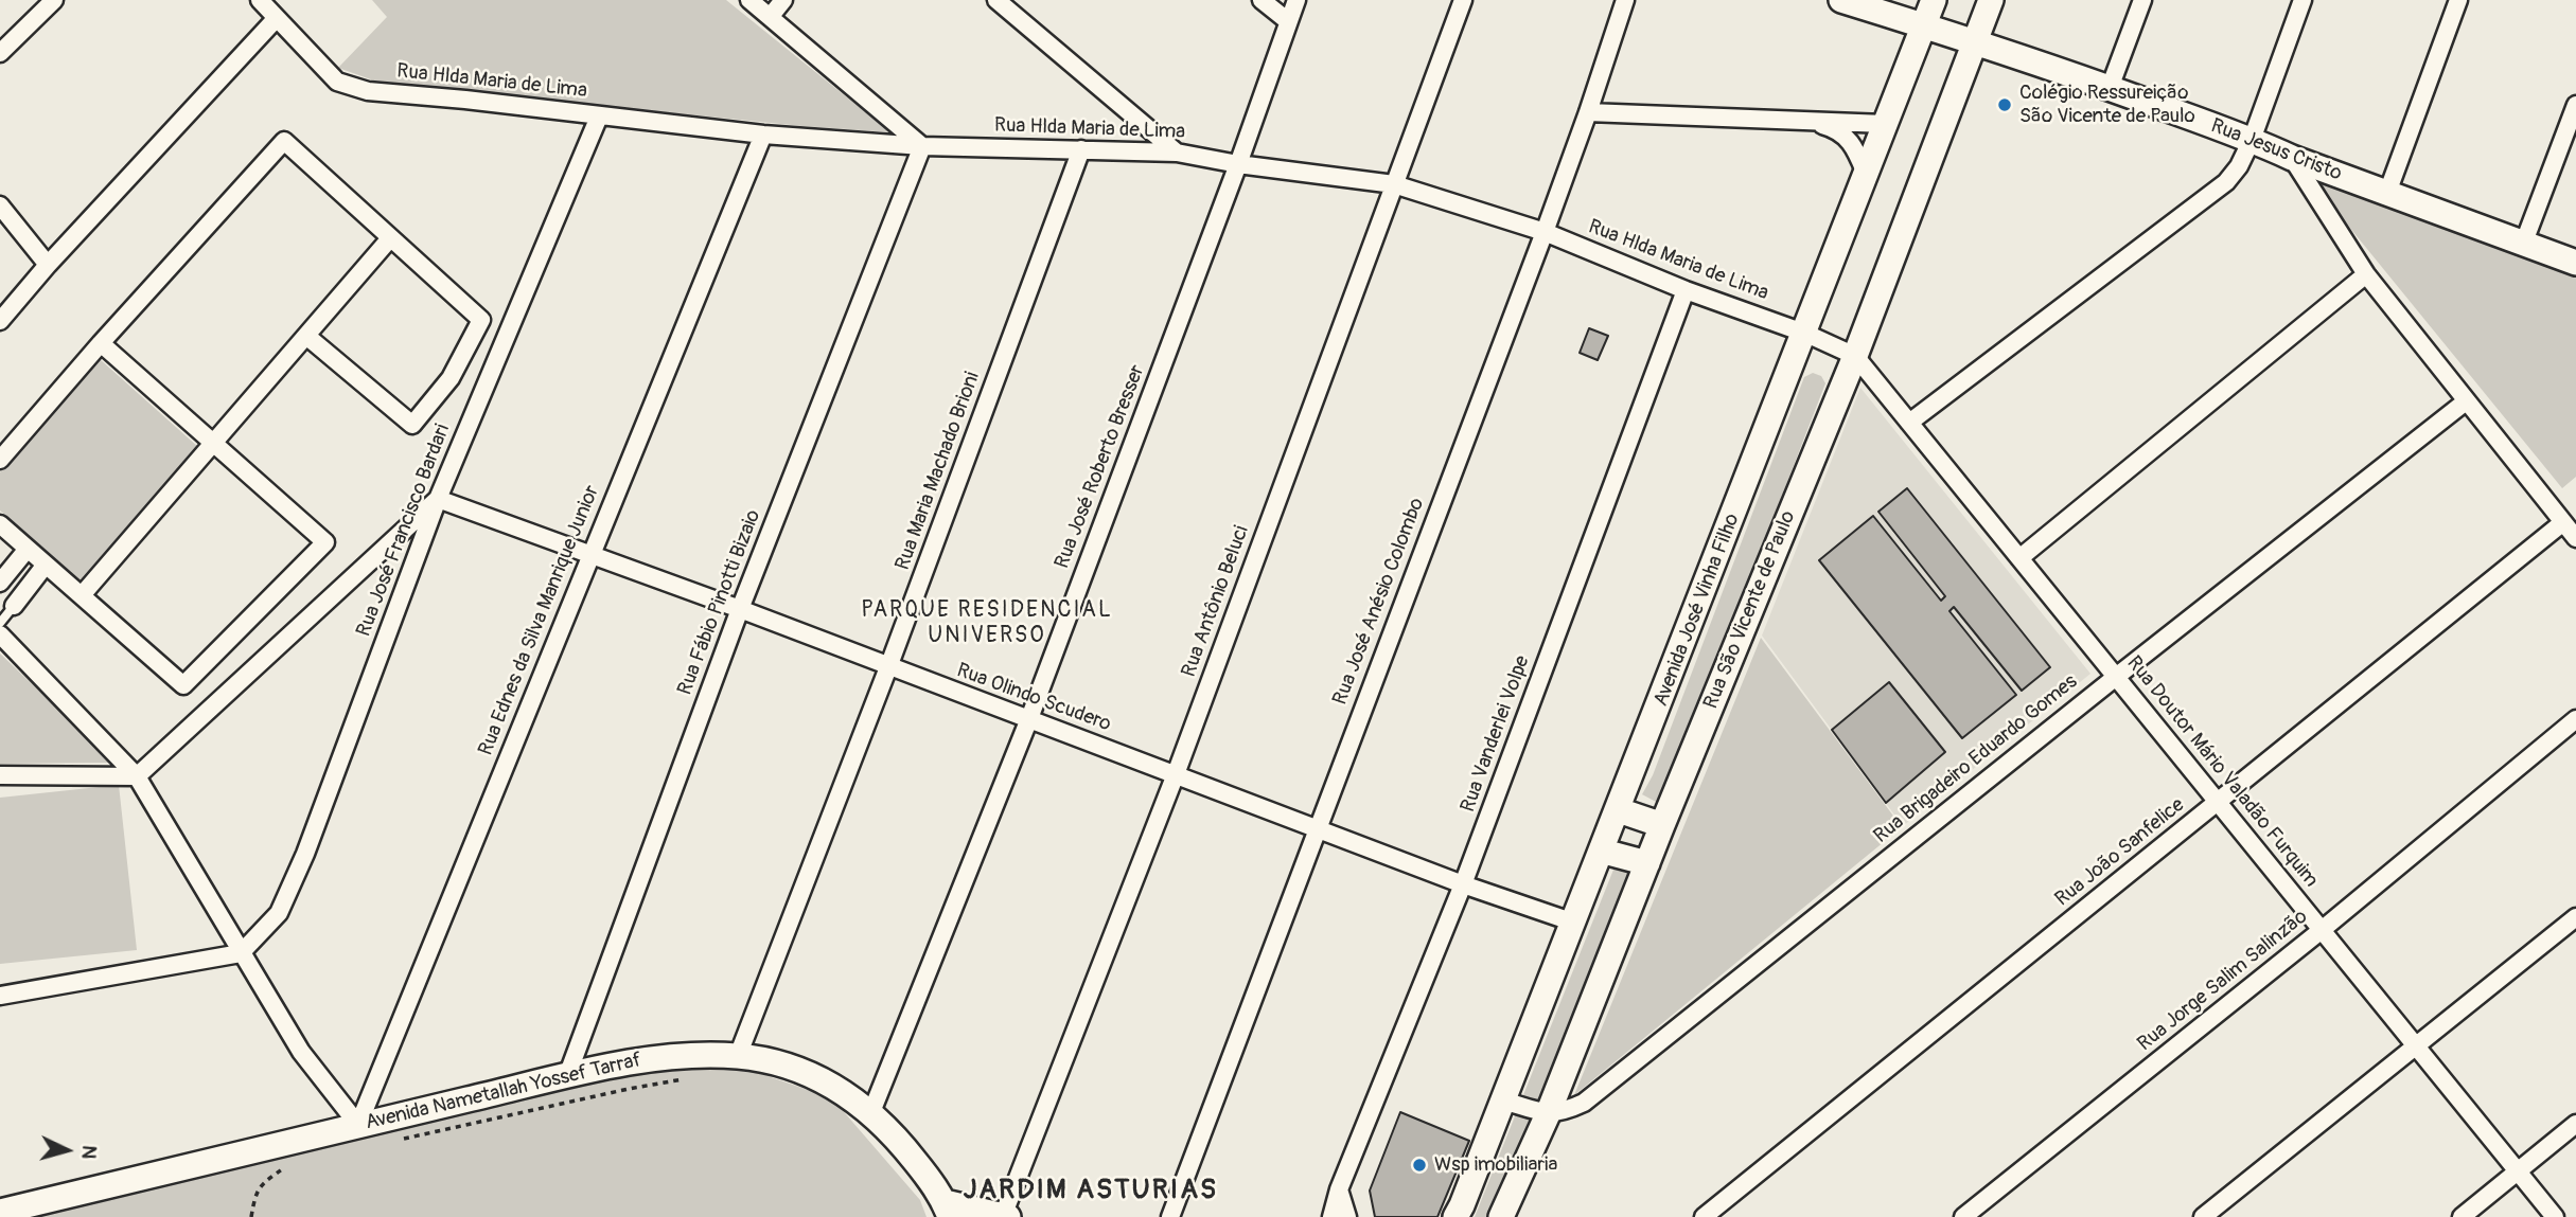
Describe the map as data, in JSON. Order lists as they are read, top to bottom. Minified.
{"streets":{"street":["Rua Hlda Maria de Lima","Rua Jesus Cristo","Rua José Roberto Bresser","Rua Maria Machado Brioni","Rua José Francisco Bardari","Rua Antônio Beluci","Rua José Anésio Colombo","Rua Fábio Pinotti Bizaio","Avenida José Vinha Filho","Rua São Vicente de Paulo","Rua Ednes da Silva Manrique Junior","Rua Olindo Scudero","Rua Vanderlei Volpe","Rua Brigadeiro Eduardo Gomes","Rua Doutor Mário Valadão Furquim","Rua João Sanfelice","Rua Jorge Salim Salinzão","Avenida Nametallah Yossef Tarraf"]},"crossings":[["Rua Hlda Maria de Lima","Rua José Roberto Bresser"],["Rua Hlda Maria de Lima","Rua Maria Machado Brioni"],["Rua Hlda Maria de Lima","Rua José Francisco Bardari"],["Rua Hlda Maria de Lima","Rua Antônio Beluci"],["Rua Hlda Maria de Lima","Rua José Anésio Colombo"],["Rua Hlda Maria de Lima","Rua Fábio Pinotti Bizaio"],["Rua Hlda Maria de Lima","Avenida José Vinha Filho"],["Rua Hlda Maria de Lima","Rua São Vicente de Paulo"],["Rua Hlda Maria de Lima","Rua Ednes da Silva Manrique Junior"],["Rua Hlda Maria de Lima","Rua Vanderlei Volpe"],["Rua Hlda Maria de Lima","Rua Doutor Mário Valadão Furquim"],["Rua Jesus Cristo","Avenida José Vinha Filho"],["Rua Jesus Cristo","Rua São Vicente de Paulo"],["Rua José Roberto Bresser","Rua Olindo Scudero"],["Rua José Roberto Bresser","Avenida Nametallah Yossef Tarraf"],["Rua Maria Machado Brioni","Rua Olindo Scudero"],["Rua Maria Machado Brioni","Avenida Nametallah Yossef Tarraf"],["Rua José Francisco Bardari","Rua Olindo Scudero"],["Rua Antônio Beluci","Rua Olindo Scudero"],["Rua José Anésio Colombo","Rua Olindo Scudero"],["Rua Fábio Pinotti Bizaio","Rua Olindo Scudero"],["Rua Fábio Pinotti Bizaio","Avenida Nametallah Yossef Tarraf"],["Avenida José Vinha Filho","Rua Olindo Scudero"],["Rua São Vicente de Paulo","Rua Brigadeiro Eduardo Gomes"],["Rua São Vicente de Paulo","Rua Doutor Mário Valadão Furquim"],["Rua Ednes da Silva Manrique Junior","Rua Olindo Scudero"],["Rua Ednes da Silva Manrique Junior","Avenida Nametallah Yossef Tarraf"],["Rua Olindo Scudero","Rua Vanderlei Volpe"],["Rua Brigadeiro Eduardo Gomes","Rua Doutor Mário Valadão Furquim"],["Rua Doutor Mário Valadão Furquim","Rua João Sanfelice"],["Rua Doutor Mário Valadão Furquim","Rua Jorge Salim Salinzão"]],"districts":["PARQUE RESIDENCIAL UNIVERSO","JARDIM ASTURIAS"],"places":["Colégio Ressureição São Vicente de Paulo","Wsp imobiliaria"],"north":"right"}
